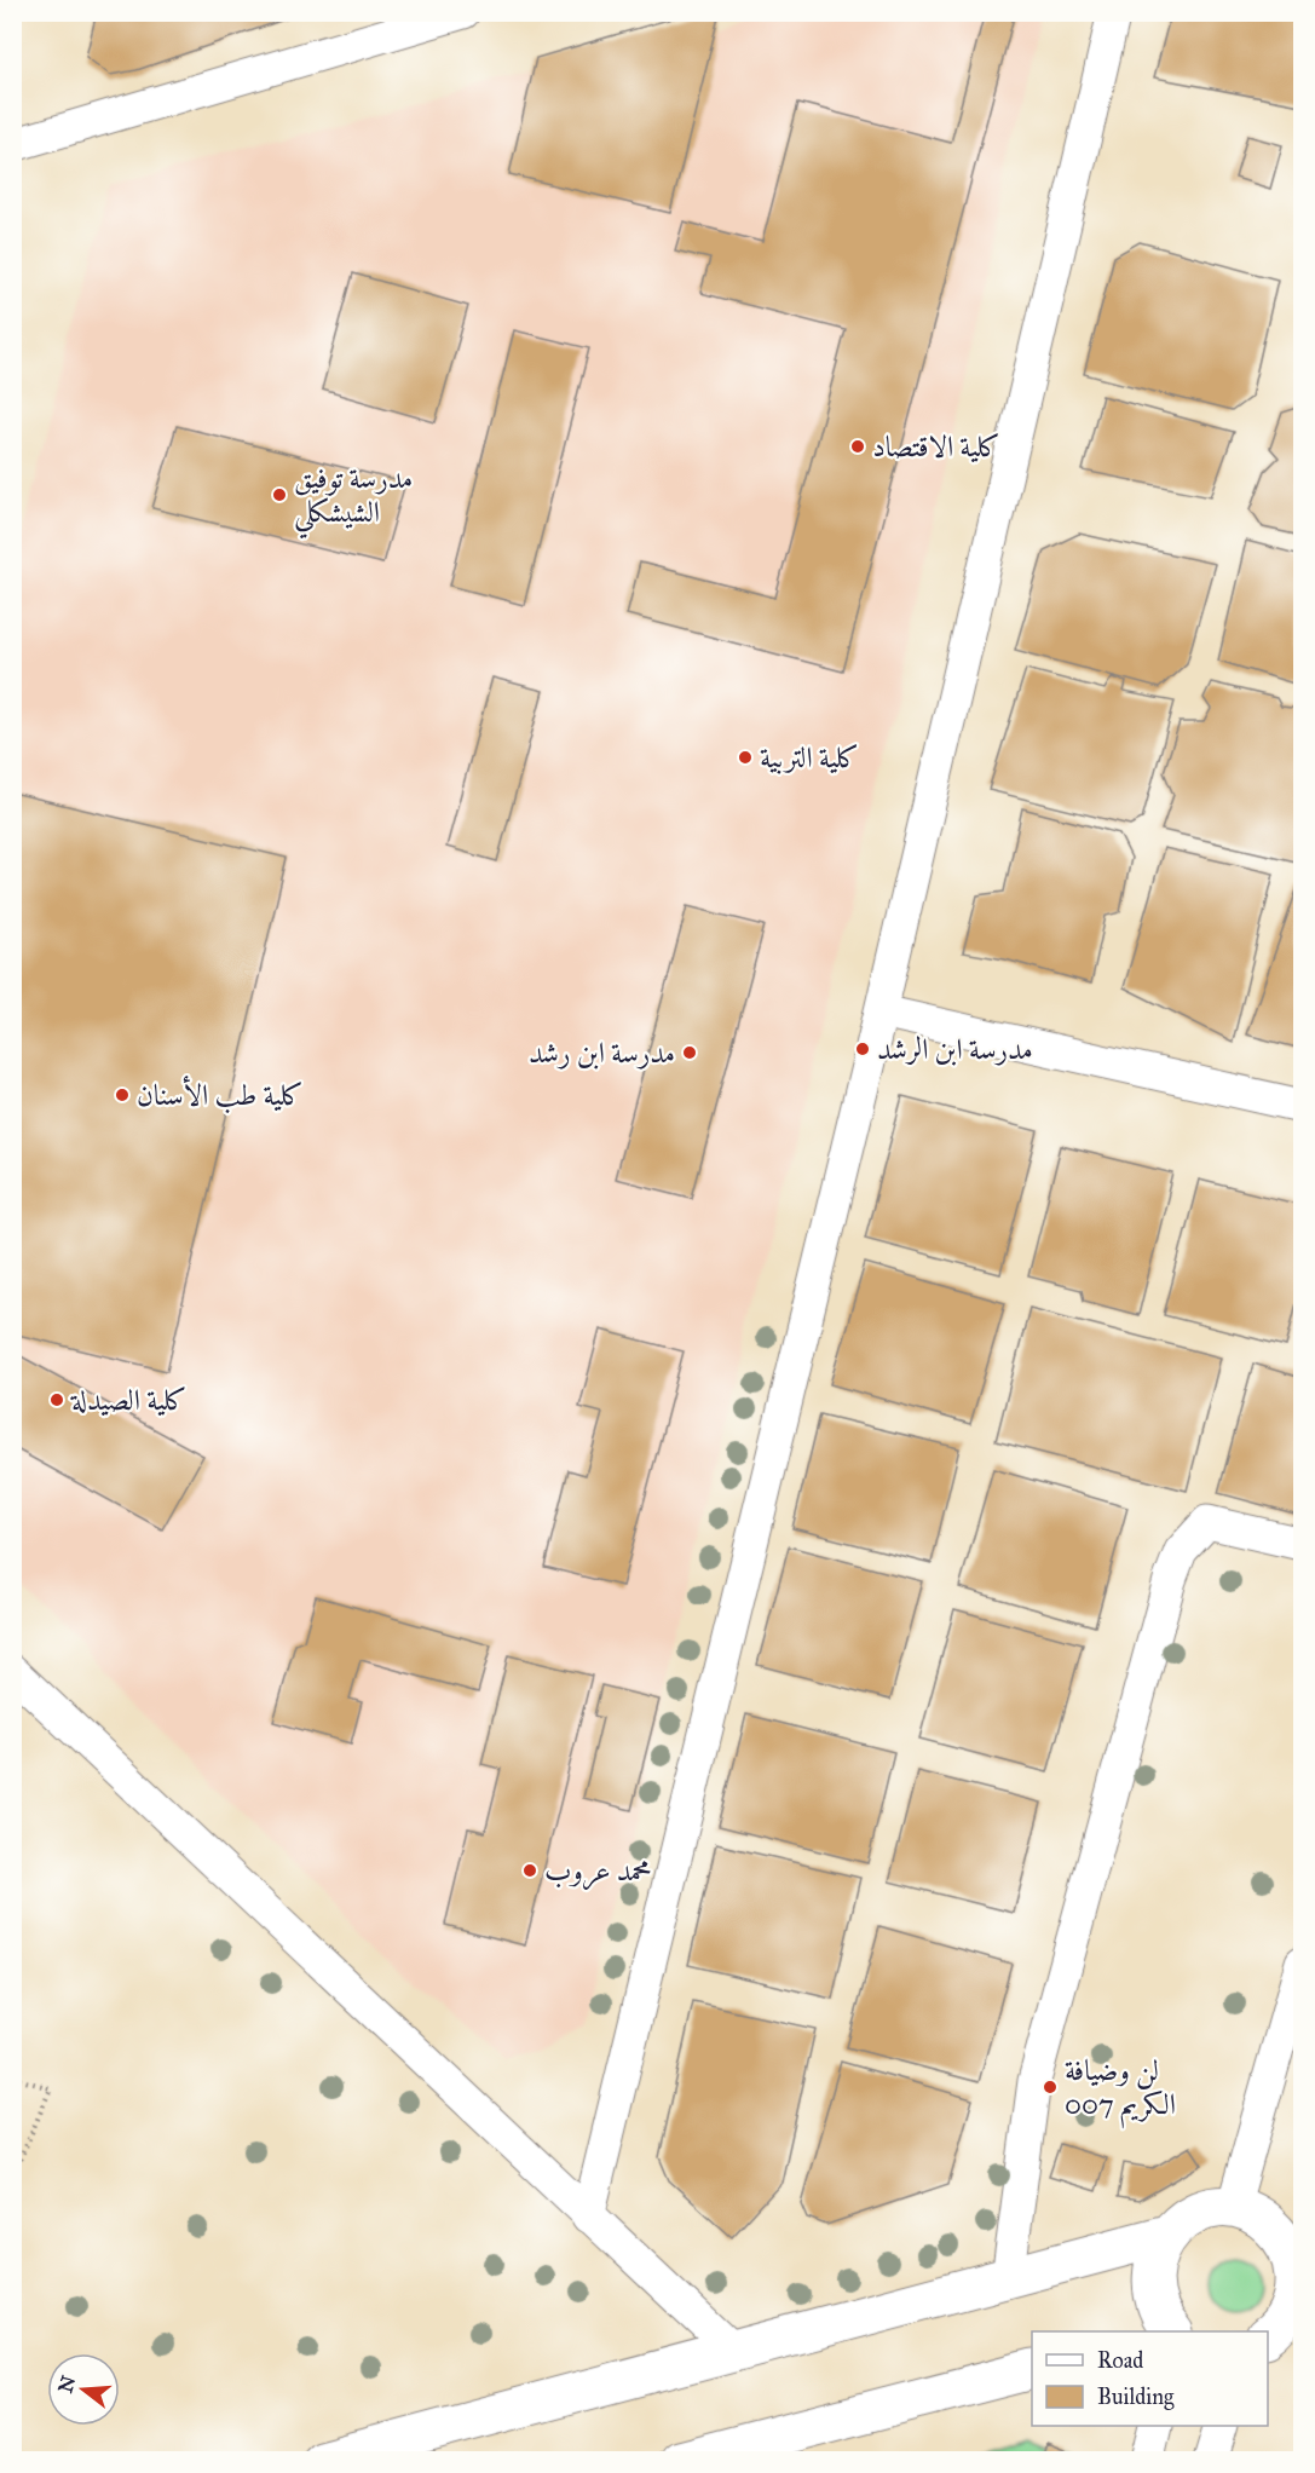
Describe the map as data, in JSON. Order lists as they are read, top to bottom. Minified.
{"places":["كلية الاقتصاد","مدرسة توفيق الشيشكلي","كلية التربية","مدرسة ابن الرشد","مدرسة ابن رشد","كلية طب الأسنان","كلية الصيدلة","محمد عروب","لن وضيافة الكريم 007"],"legend":["Road","Building"],"north":"left"}
